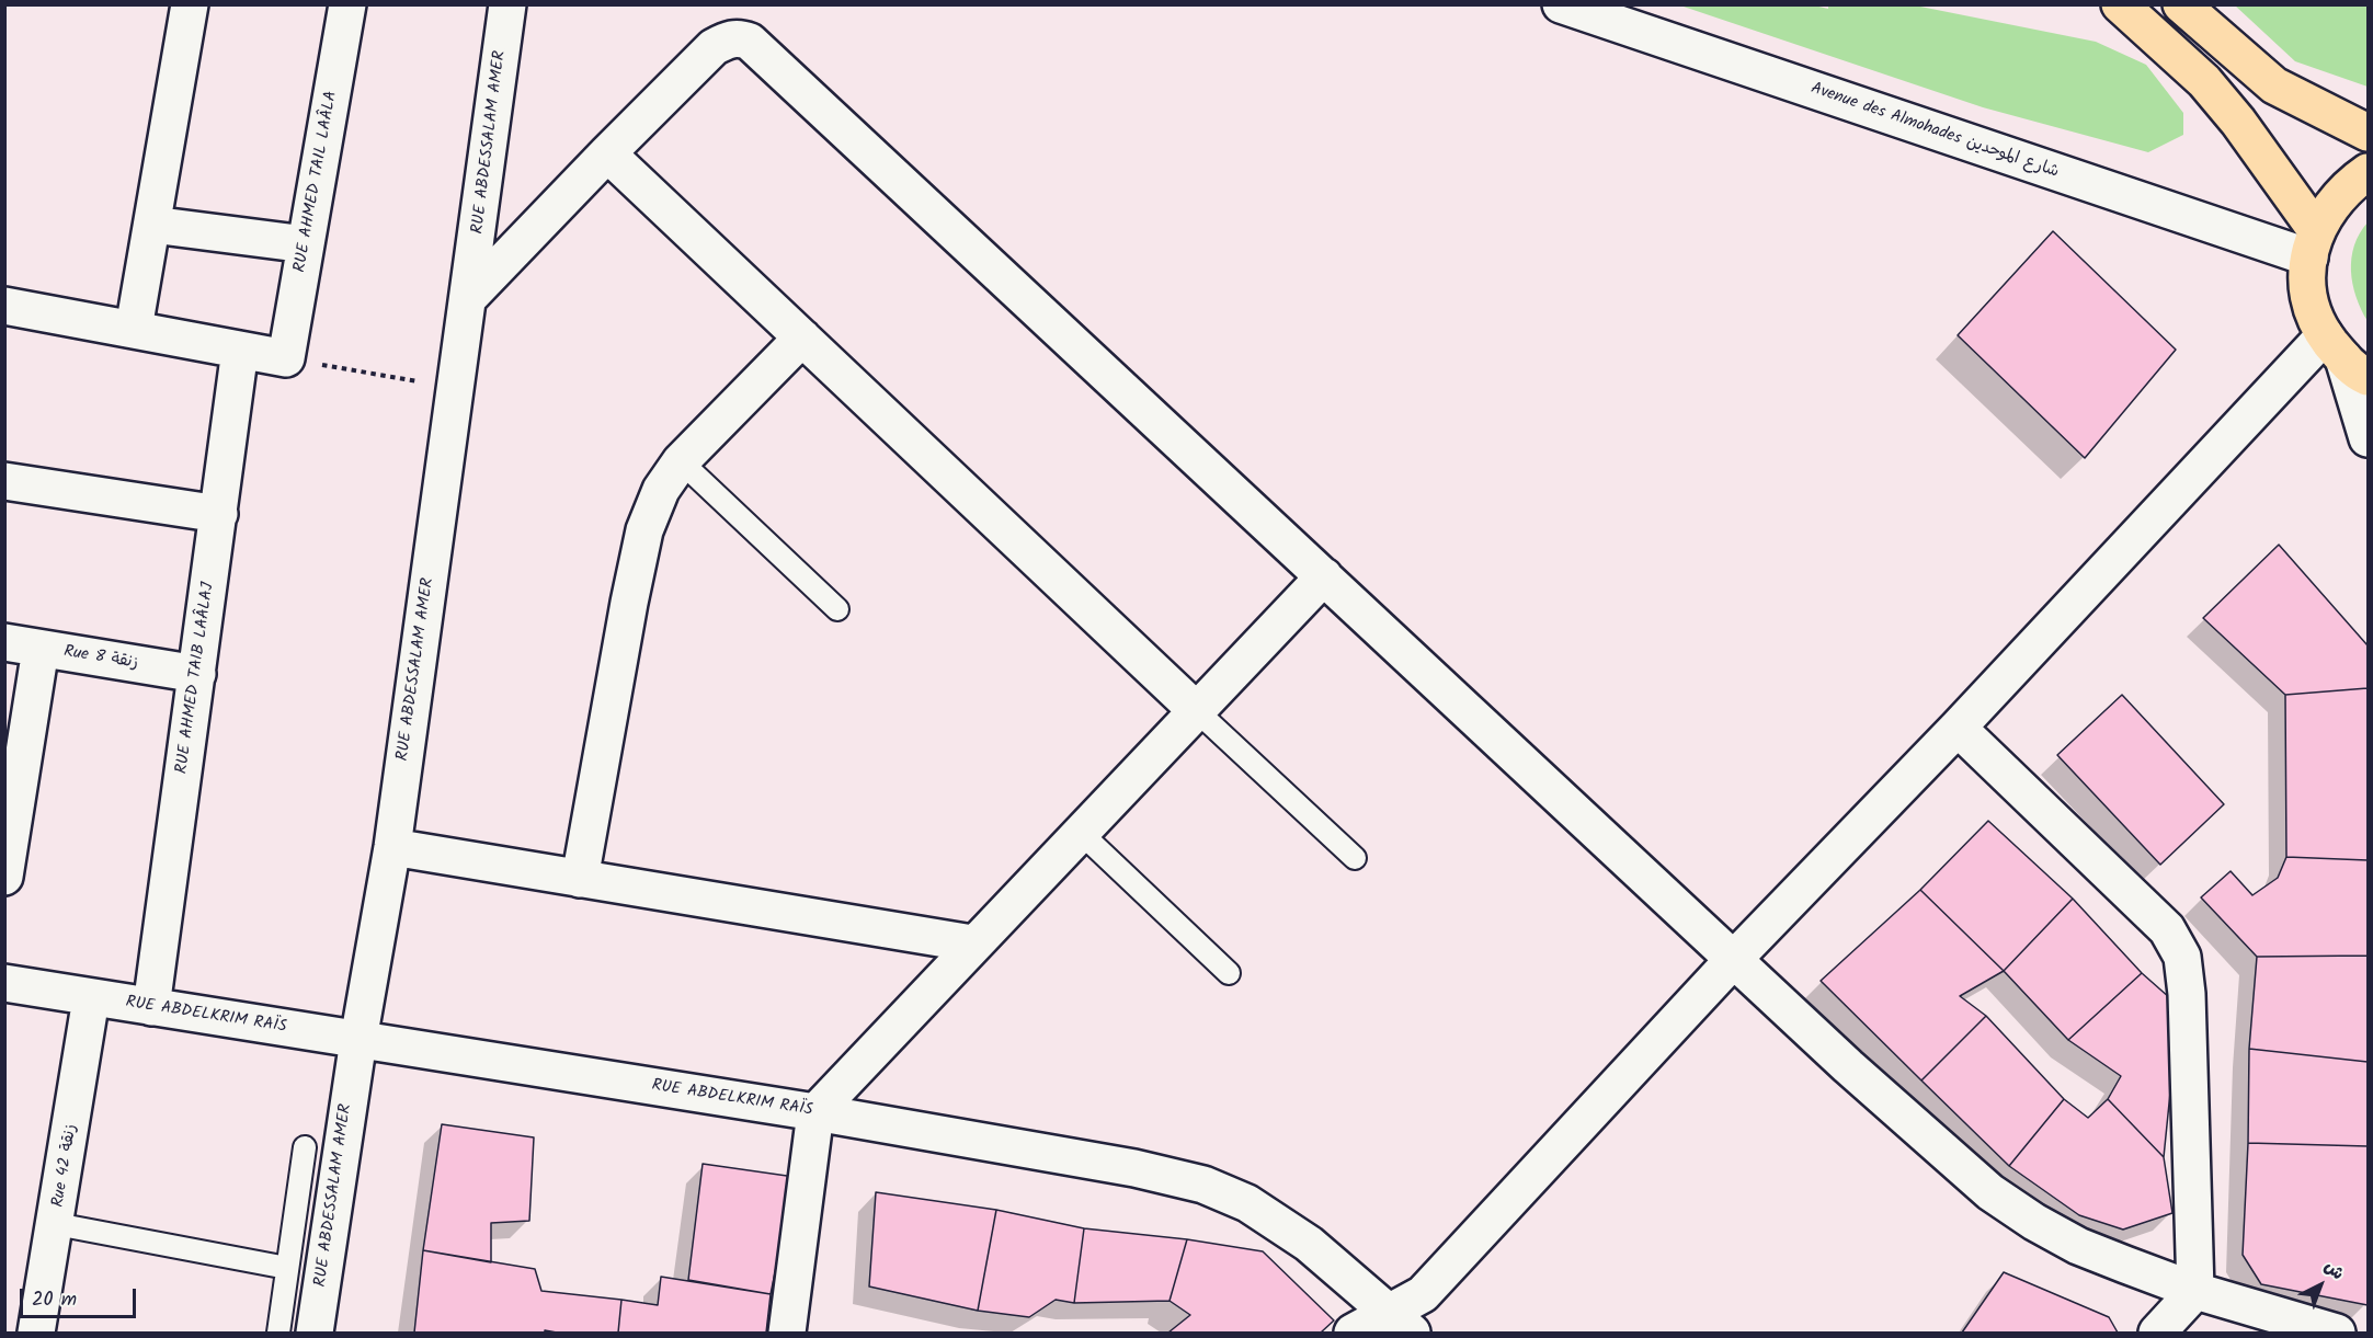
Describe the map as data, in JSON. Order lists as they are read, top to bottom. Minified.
{"streets":{"street":["Avenue des Almohades شارع الموحدين","RUE ABDESSALAM AMER","RUE AHMED TAIL LAÂLA","Rue 8 زنقة","RUE AHMED TAIB LAÂLAJ","RUE ABDELKRIM RAÏS","Rue 42 زنقة"]},"crossings":[["RUE ABDESSALAM AMER","RUE ABDELKRIM RAÏS"],["Rue 8 زنقة","RUE AHMED TAIB LAÂLAJ"],["RUE AHMED TAIB LAÂLAJ","RUE ABDELKRIM RAÏS"],["RUE ABDELKRIM RAÏS","Rue 42 زنقة"]],"scale_bar":"20 m","north":"top right"}
